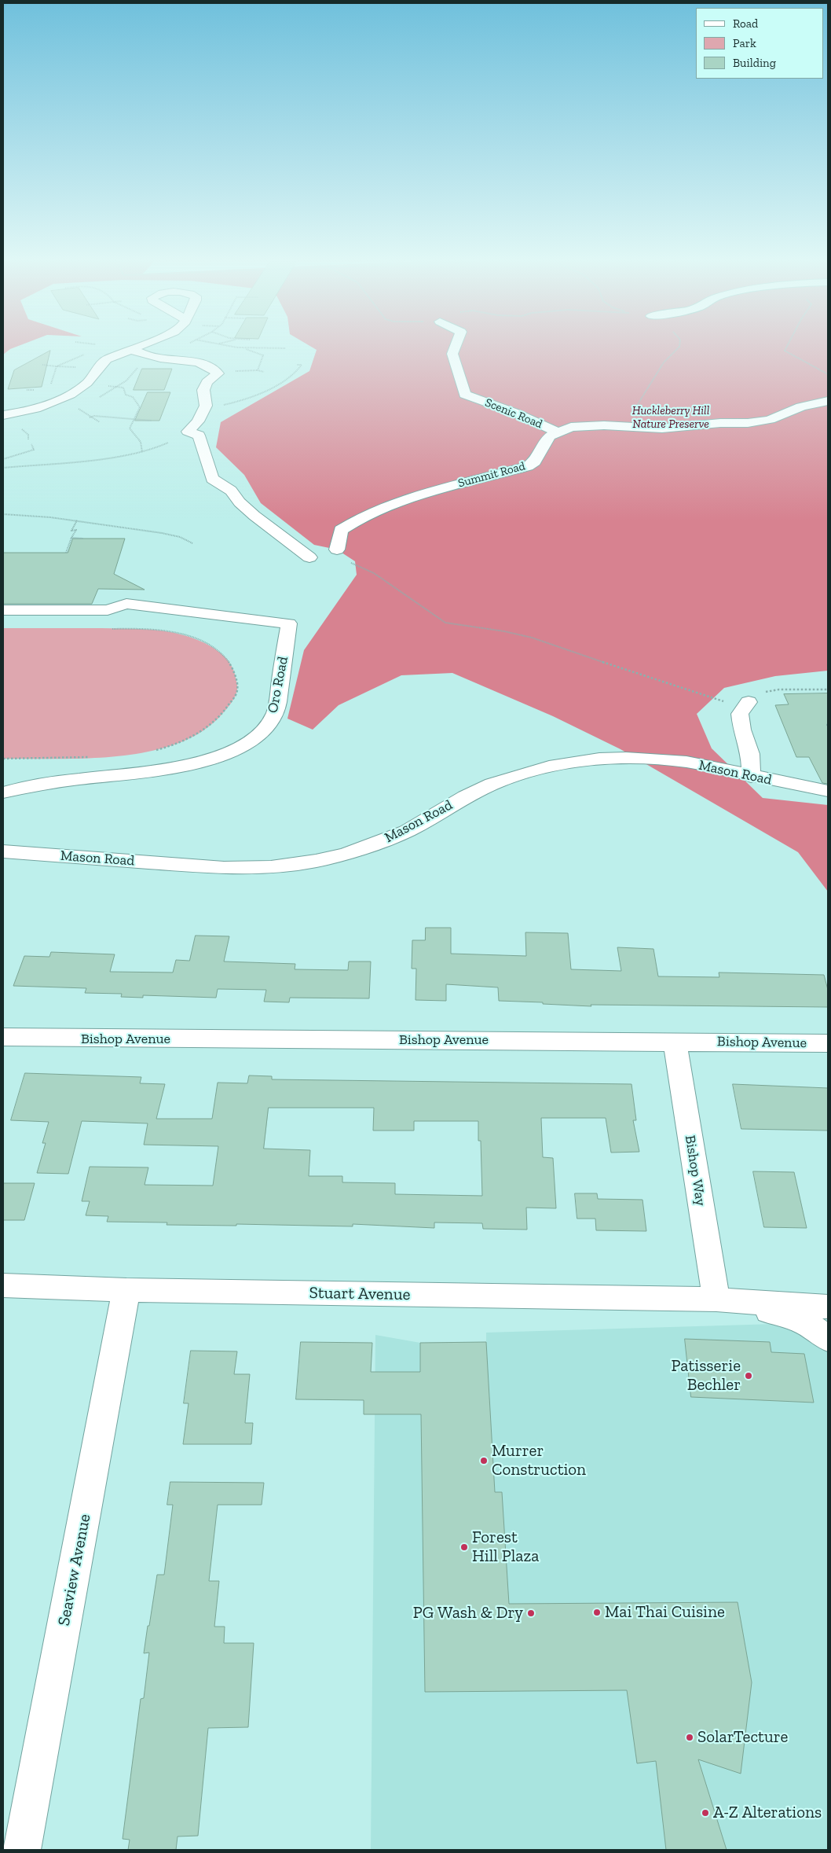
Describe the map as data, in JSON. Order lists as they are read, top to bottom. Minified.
{"streets":{"street":["Scenic Road","Summit Road","Oro Road","Mason Road","Bishop Avenue","Bishop Way","Stuart Avenue","Seaview Avenue"]},"crossings":[["Scenic Road","Summit Road"],["Bishop Avenue","Bishop Way"],["Bishop Way","Stuart Avenue"],["Stuart Avenue","Seaview Avenue"]],"parks":["Huckleberry Hill Nature Preserve"],"places":["Patisserie Bechler","Murrer Construction","Forest Hill Plaza","Mai Thai Cuisine","PG Wash & Dry","SolarTecture","A-Z Alterations"],"legend":["Road","Park","Building"]}
